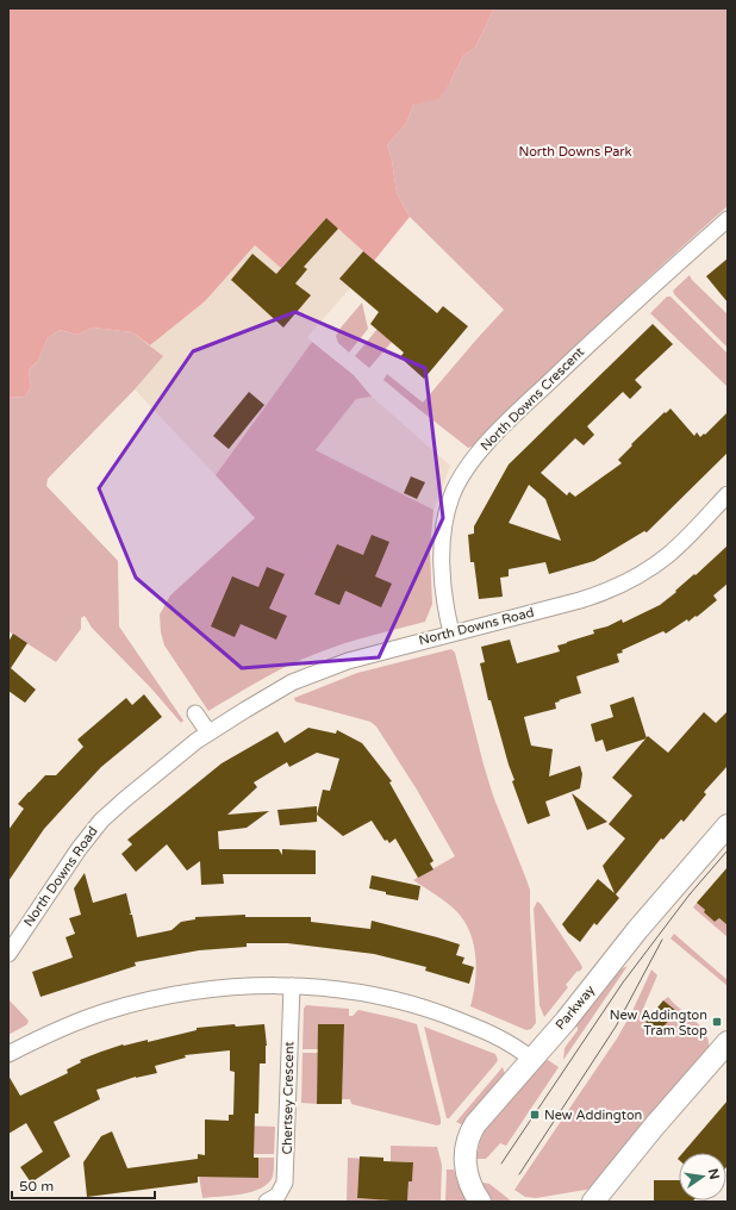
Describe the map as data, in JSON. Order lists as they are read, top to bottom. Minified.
{"streets":{"street":["North Downs Crescent","North Downs Road","Parkway","Chertsey Crescent"]},"crossings":[["North Downs Crescent","North Downs Road"]],"parks":["North Downs Park"],"places":{"transit":["New Addington Tram Stop","New Addington"]},"scale_bar":"50 m","north":"right"}
